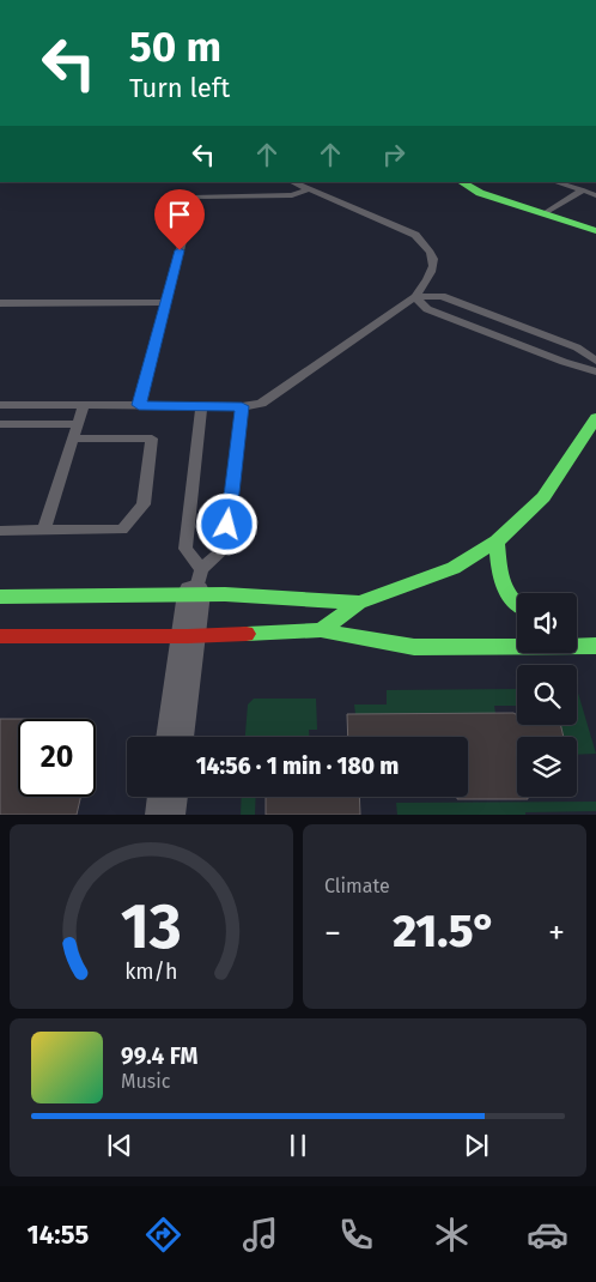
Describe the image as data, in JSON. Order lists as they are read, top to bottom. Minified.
{"page":{"turn":["50 m","Turn left"],"limit":"20","trip":"14:56 · 1 min · 180 m","tile":"Climate","heat":["−","21.5°","+"],"song":["99.4 FM","Music"],"tabs":"14:55","gauge":["13","km/h"]}}
